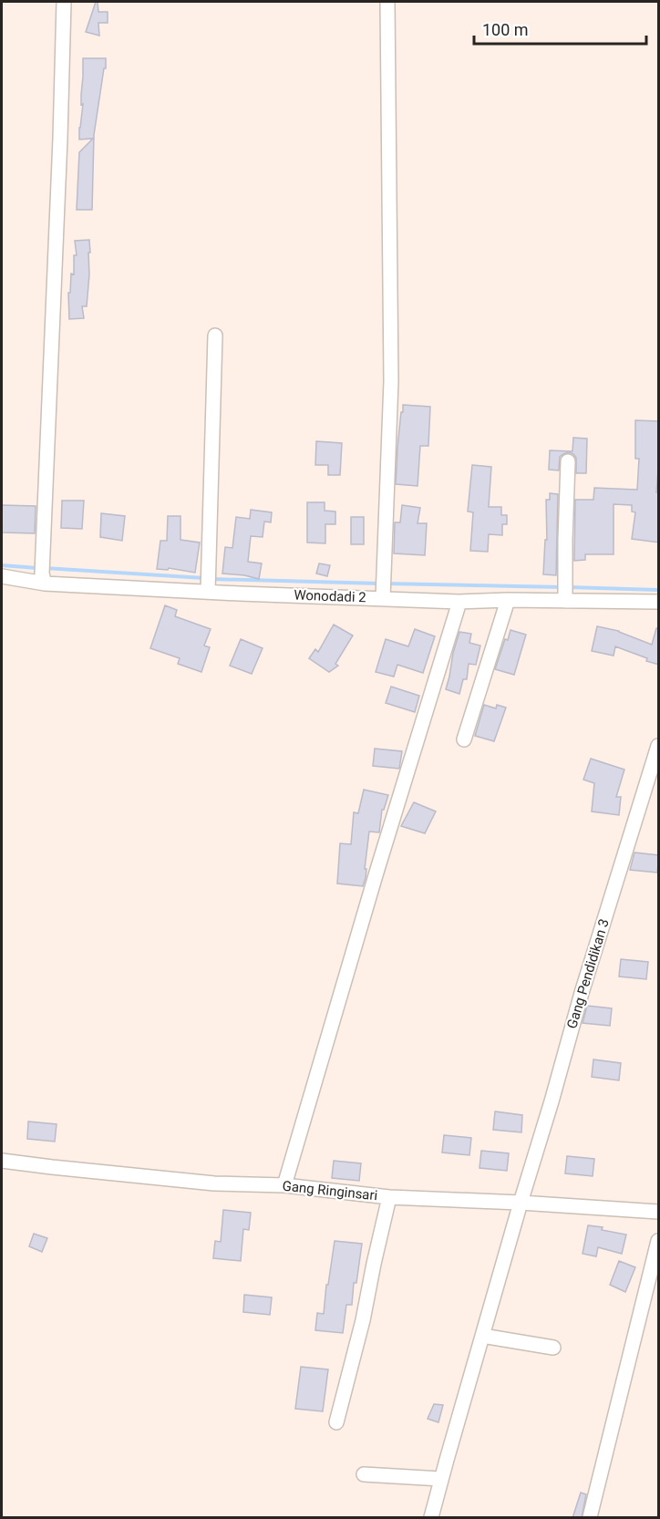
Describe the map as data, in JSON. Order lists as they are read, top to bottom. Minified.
{"streets":{"street":["Wonodadi 2","Gang Pendidikan 3","Gang Ringinsari"]},"crossings":[["Gang Pendidikan 3","Gang Ringinsari"]],"scale_bar":"100 m"}
